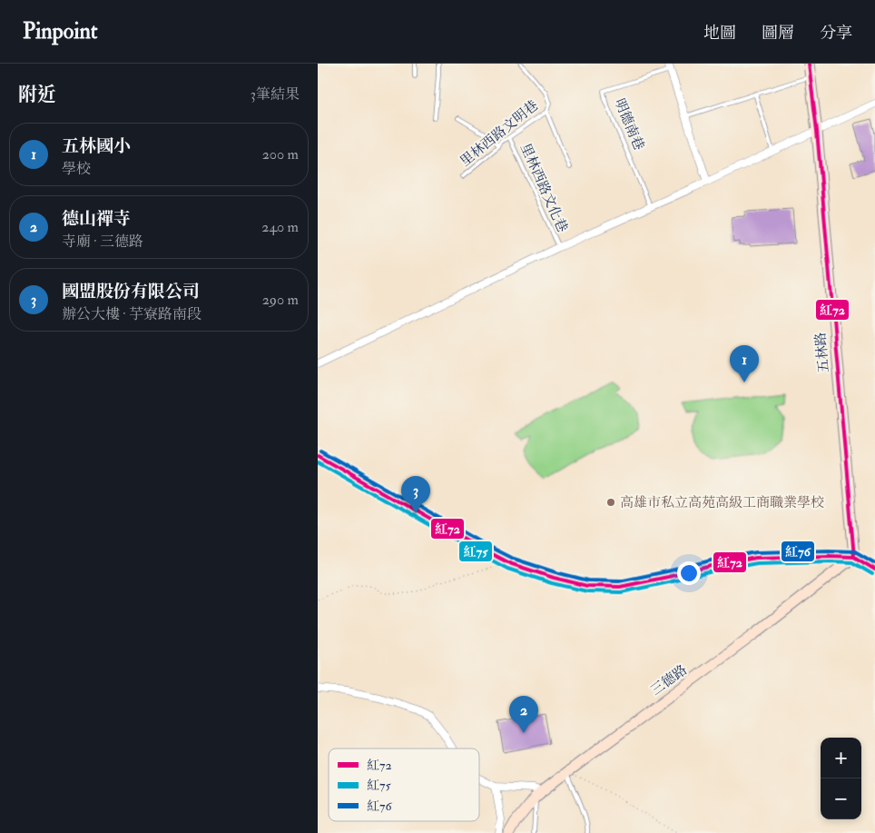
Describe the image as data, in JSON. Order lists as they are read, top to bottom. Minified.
{"streets":{"street":["明德南巷","五林路","三德路"],"lane":["里林西路文明巷","里林西路文化巷"]},"crossings":[["里林西路文明巷","里林西路文化巷"],["五林路","三德路"]],"places":["高雄市私立高苑高級工商職業學校"],"lines":["transit line 紅72","transit line 紅76","transit line 紅75"],"legend":["紅72","紅75","紅76"],"page":{"header":"Pinpoint","nav":["地圖","圖層","分享"],"heading":["附近","3筆結果"],"list":[{"mark":"1","name":"五林國小","note":"學校","value":"200 m"},{"mark":"2","name":"德山禪寺","note":"寺廟 · 三德路","value":"240 m"},{"mark":"3","name":"國盟股份有限公司","note":"辦公大樓 · 芋寮路南段","value":"290 m"}],"pins":["1","3","2"],"map_buttons":["+","−"]}}
